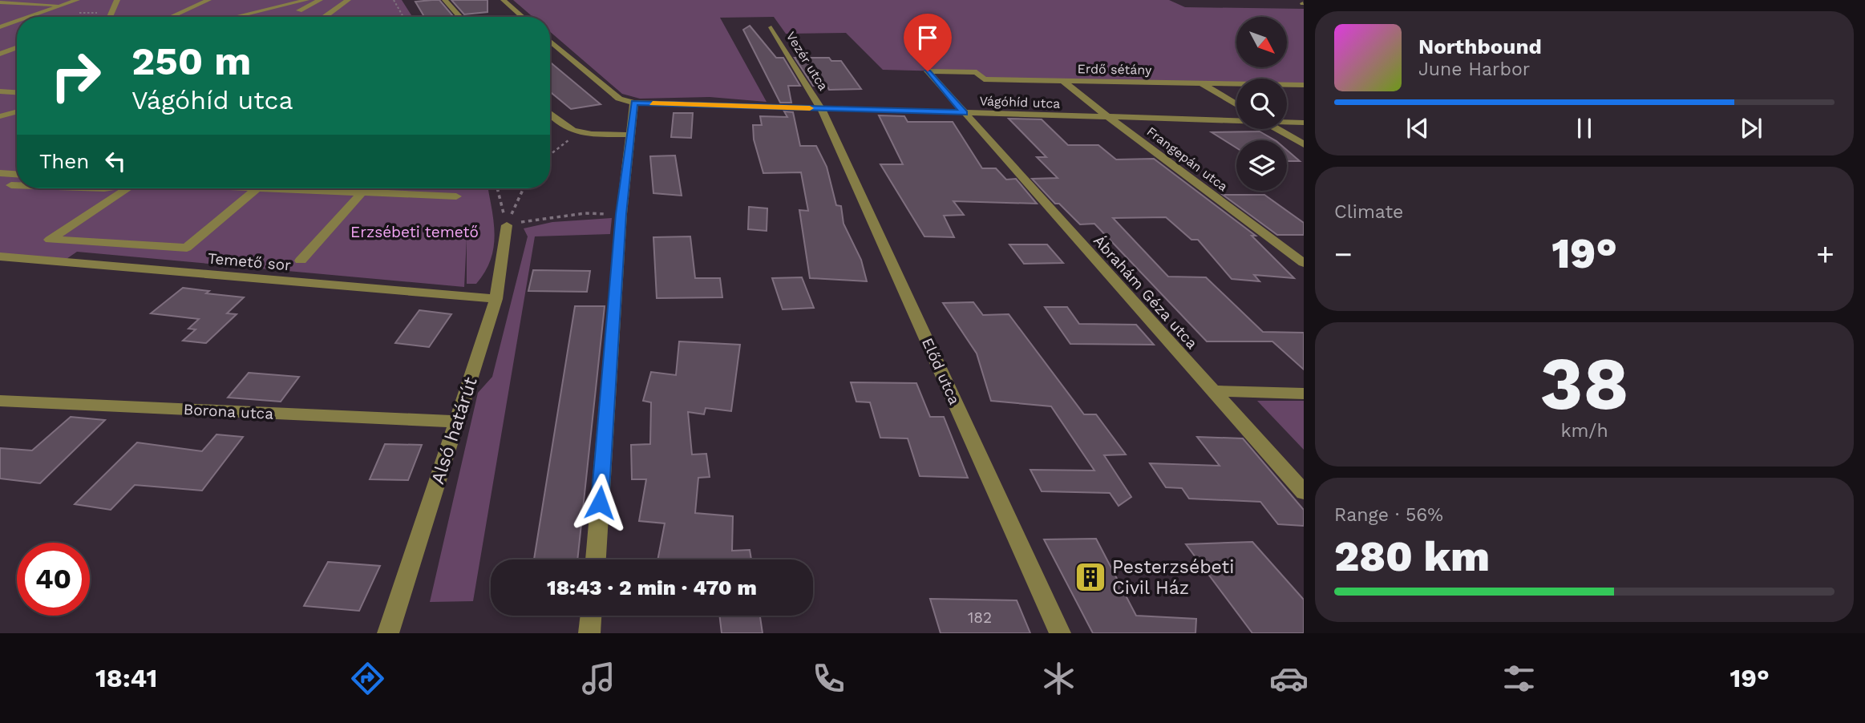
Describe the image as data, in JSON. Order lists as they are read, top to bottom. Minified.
{"streets":{"street":["Vezér utca","Erdő sétány","Vágóhíd utca","Frangepán utca","Temető sor","Ábrahám Géza utca","Előd utca","Borona utca","Alsó határút"]},"crossings":[["Vezér utca","Vágóhíd utca"],["Vezér utca","Előd utca"],["Erdő sétány","Frangepán utca"],["Erdő sétány","Ábrahám Géza utca"],["Vágóhíd utca","Frangepán utca"],["Vágóhíd utca","Ábrahám Géza utca"],["Vágóhíd utca","Előd utca"],["Temető sor","Alsó határút"],["Borona utca","Alsó határút"]],"parks":["Erzsébeti temető"],"places":{"building":["Pesterzsébeti Civil Ház"]},"house_numbers":["182"],"north":"bottom right","page":{"turn":["250 m","Vágóhíd utca"],"song":["Northbound","June Harbor"],"then":"Then","tile":["Climate",["38","km/h"],["Range · 56%","280 km"]],"heat":["−","19°","+"],"limit":"40","trip":"18:43 · 2 min · 470 m","tabs":["18:41","19°"]}}
